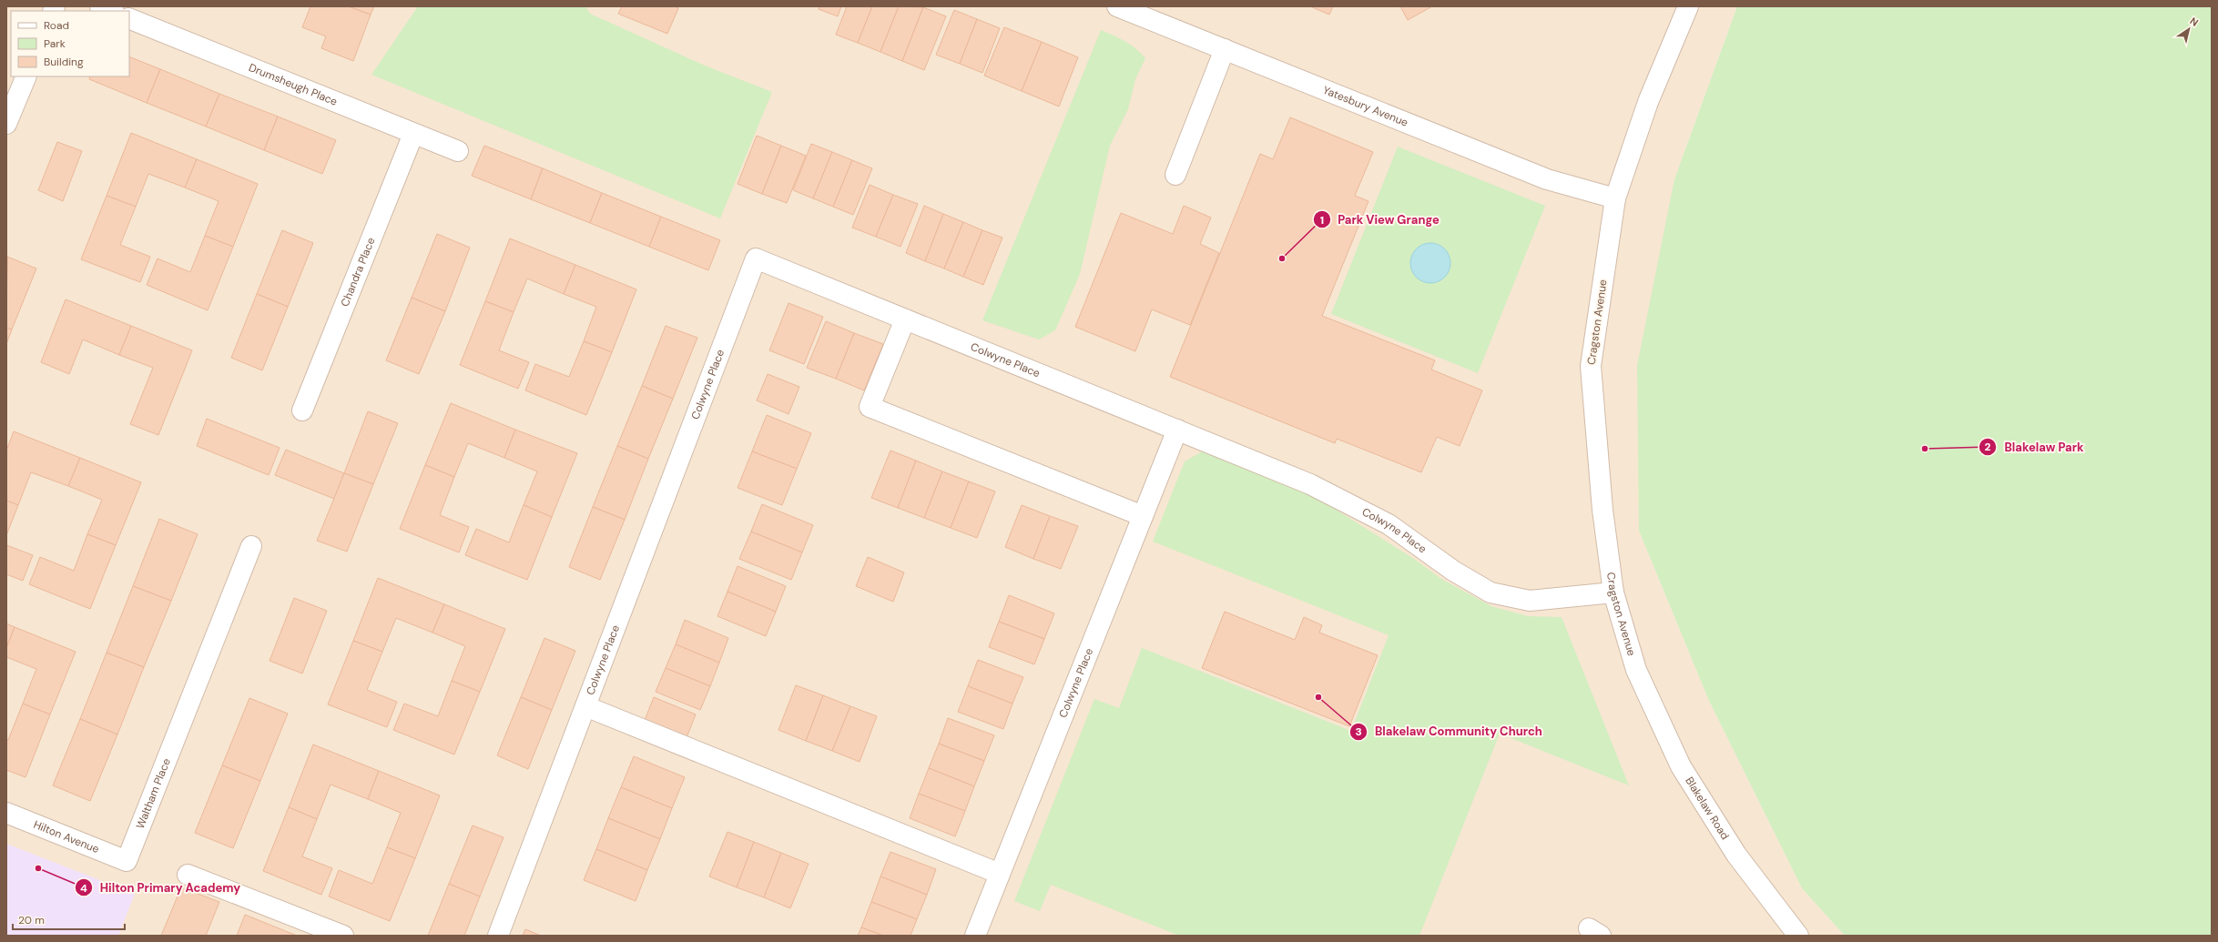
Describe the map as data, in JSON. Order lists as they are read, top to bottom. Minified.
{"streets":{"street":["Drumsheugh Place","Yatesbury Avenue","Chandra Place","Cragston Avenue","Colwyne Place","Waltham Place","Blakelaw Road","Hilton Avenue"]},"crossings":[["Drumsheugh Place","Chandra Place"],["Yatesbury Avenue","Cragston Avenue"],["Cragston Avenue","Colwyne Place"],["Cragston Avenue","Blakelaw Road"],["Waltham Place","Hilton Avenue"]],"places":["Park View Grange","Blakelaw Park","Blakelaw Community Church","Hilton Primary Academy"],"legend":["Road","Park","Building"],"scale_bar":"20 m","north":"top right"}
